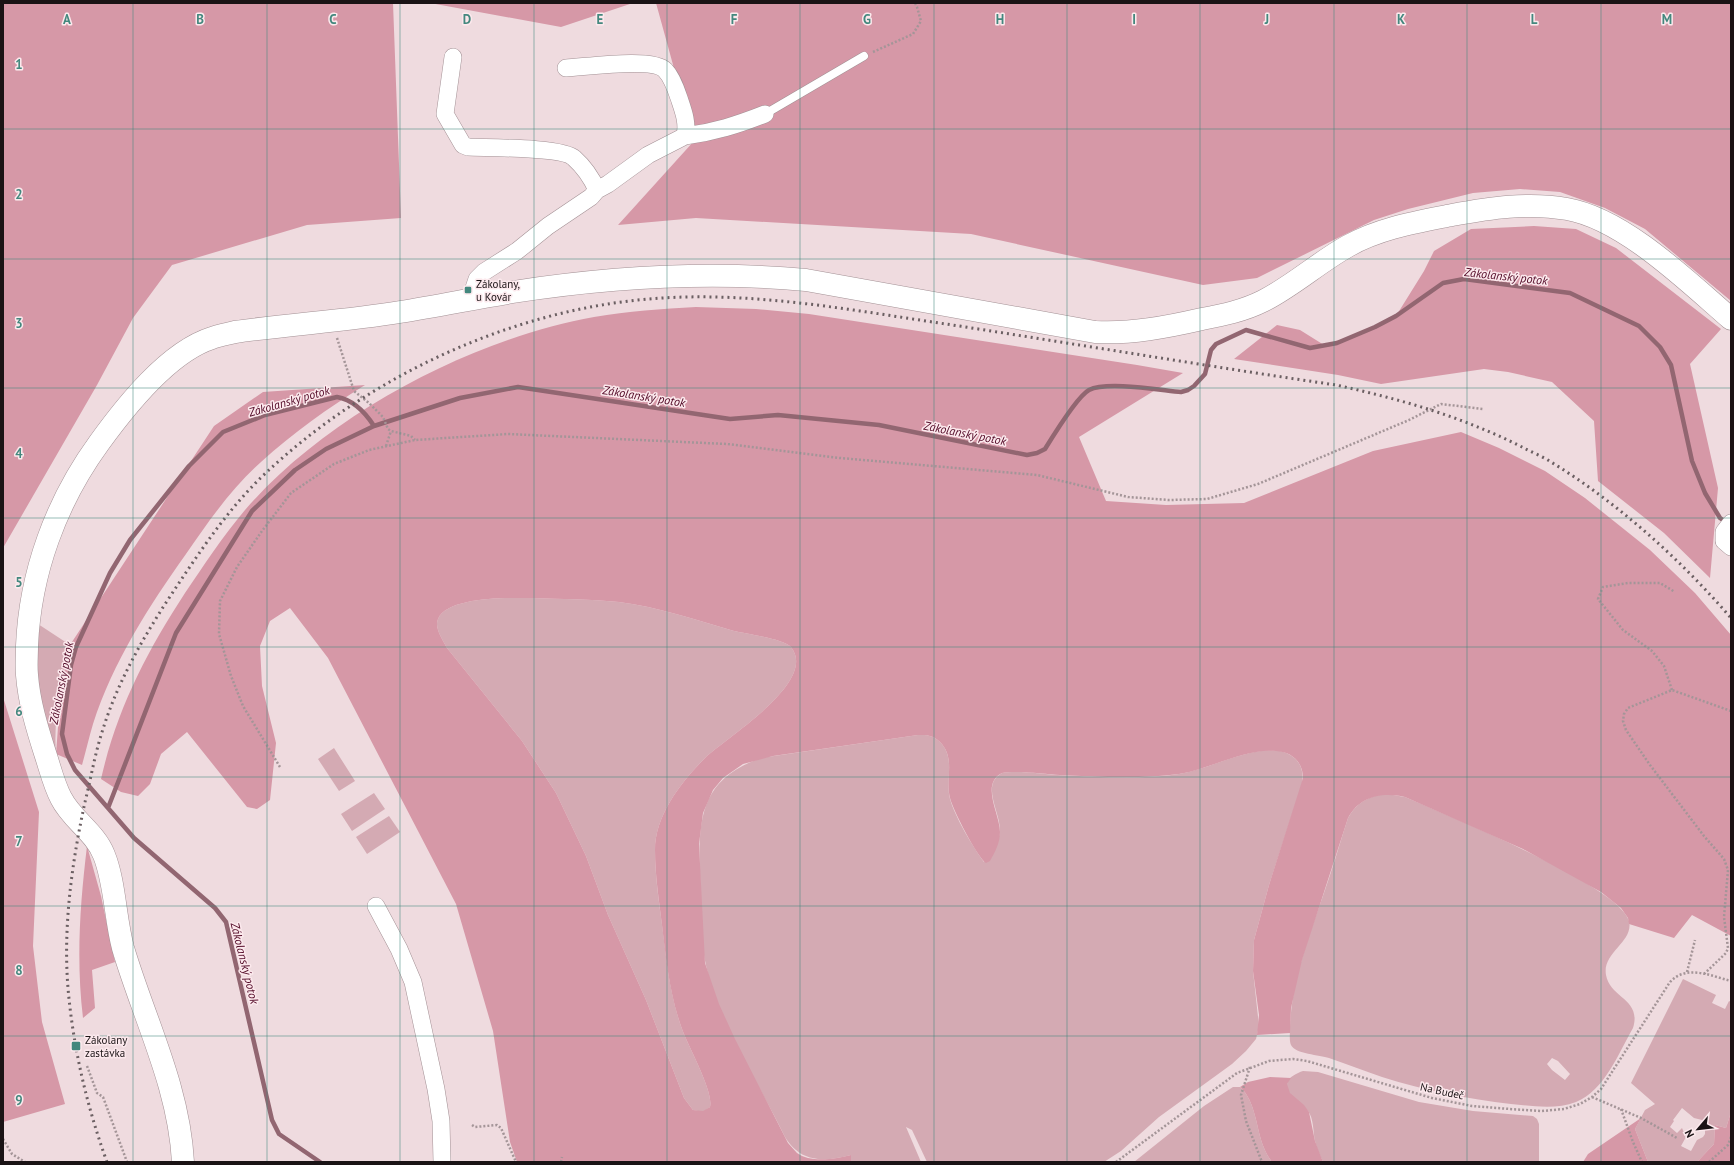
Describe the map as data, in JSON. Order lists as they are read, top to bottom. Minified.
{"streets":{"path":["Na Budeč"]},"water":["Zákolanský potok"],"places":{"transit":["Zákolany, u Kovár","Zákolany zastávka"]},"north":"bottom left","grid":{"columns":["A","B","C","D","E","F","G","H","I","J","K","L","M"],"rows":["1","2","3","4","5","6","7","8","9"]}}
